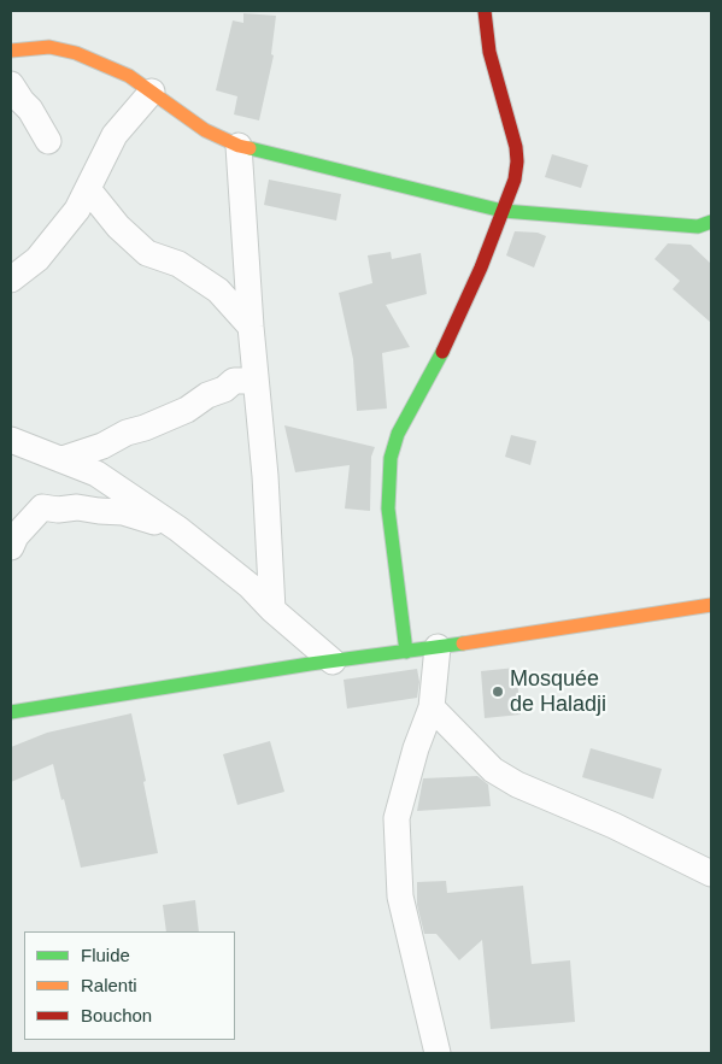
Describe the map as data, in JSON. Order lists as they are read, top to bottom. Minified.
{"places":["Mosquée de Haladji"],"legend":["Fluide","Ralenti","Bouchon"]}
